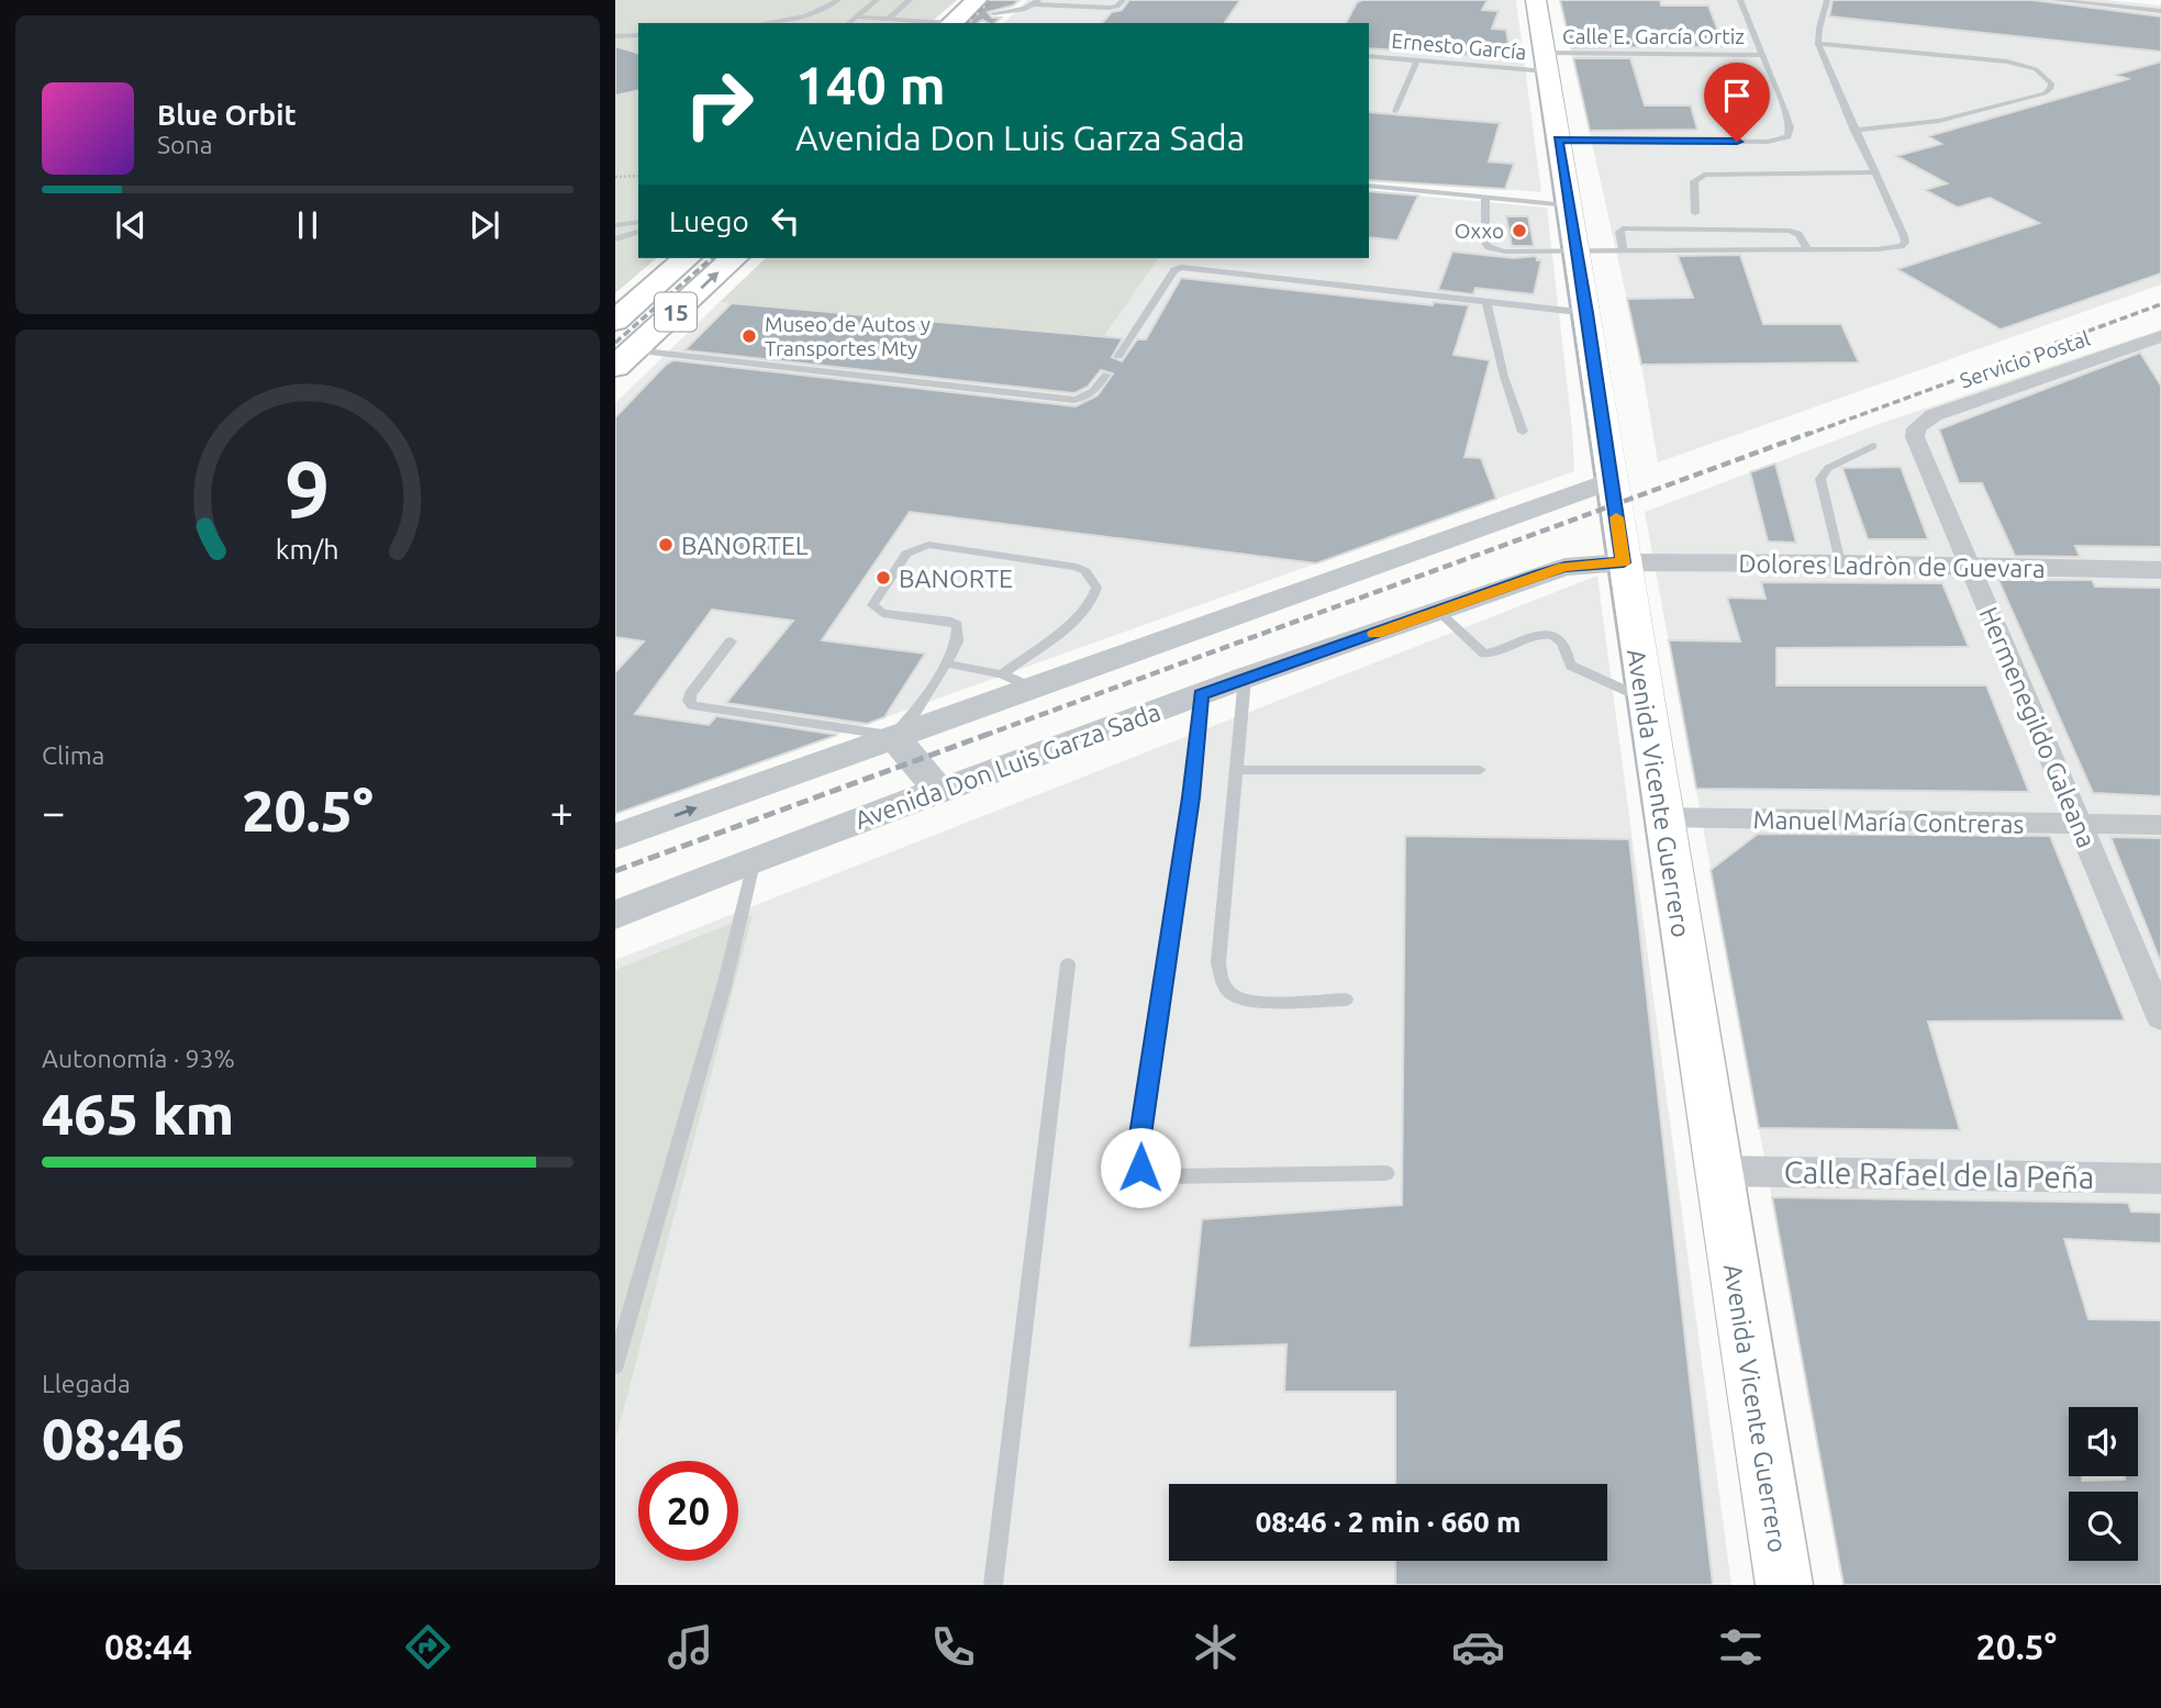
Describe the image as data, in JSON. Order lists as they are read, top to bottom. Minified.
{"streets":{"highway":["15"],"main road":["Avenida Vicente Guerrero"],"street":["Servicio Postal","Dolores Ladròn de Guevara","Hermenegildo Galeana","Avenida Don Luis Garza Sada","Manuel María Contreras","Calle Rafael de la Peña"],"lane":["Calle E. García Ortiz","Ernesto García"]},"crossings":[["Calle E. García Ortiz","Ernesto García"],["Calle E. García Ortiz","Avenida Vicente Guerrero"],["Ernesto García","Avenida Vicente Guerrero"],["Servicio Postal","Hermenegildo Galeana"],["Dolores Ladròn de Guevara","Hermenegildo Galeana"],["Dolores Ladròn de Guevara","Avenida Don Luis Garza Sada"],["Dolores Ladròn de Guevara","Avenida Vicente Guerrero"],["Hermenegildo Galeana","Manuel María Contreras"],["Avenida Don Luis Garza Sada","Avenida Vicente Guerrero"],["Avenida Vicente Guerrero","Manuel María Contreras"],["Avenida Vicente Guerrero","Calle Rafael de la Peña"]],"places":["Oxxo","Museo de Autos y Transportes Mty","BANORTEL","BANORTE"],"page":{"turn":["140 m","Avenida Don Luis Garza Sada"],"song":["Blue Orbit","Sona"],"then":"Luego","tile":["Clima",["Autonomía · 93%","465 km"],["Llegada","08:46"]],"heat":["−","20.5°","+"],"limit":"20","trip":"08:46 · 2 min · 660 m","tabs":["08:44","20.5°"],"gauge":["9","km/h"]}}
